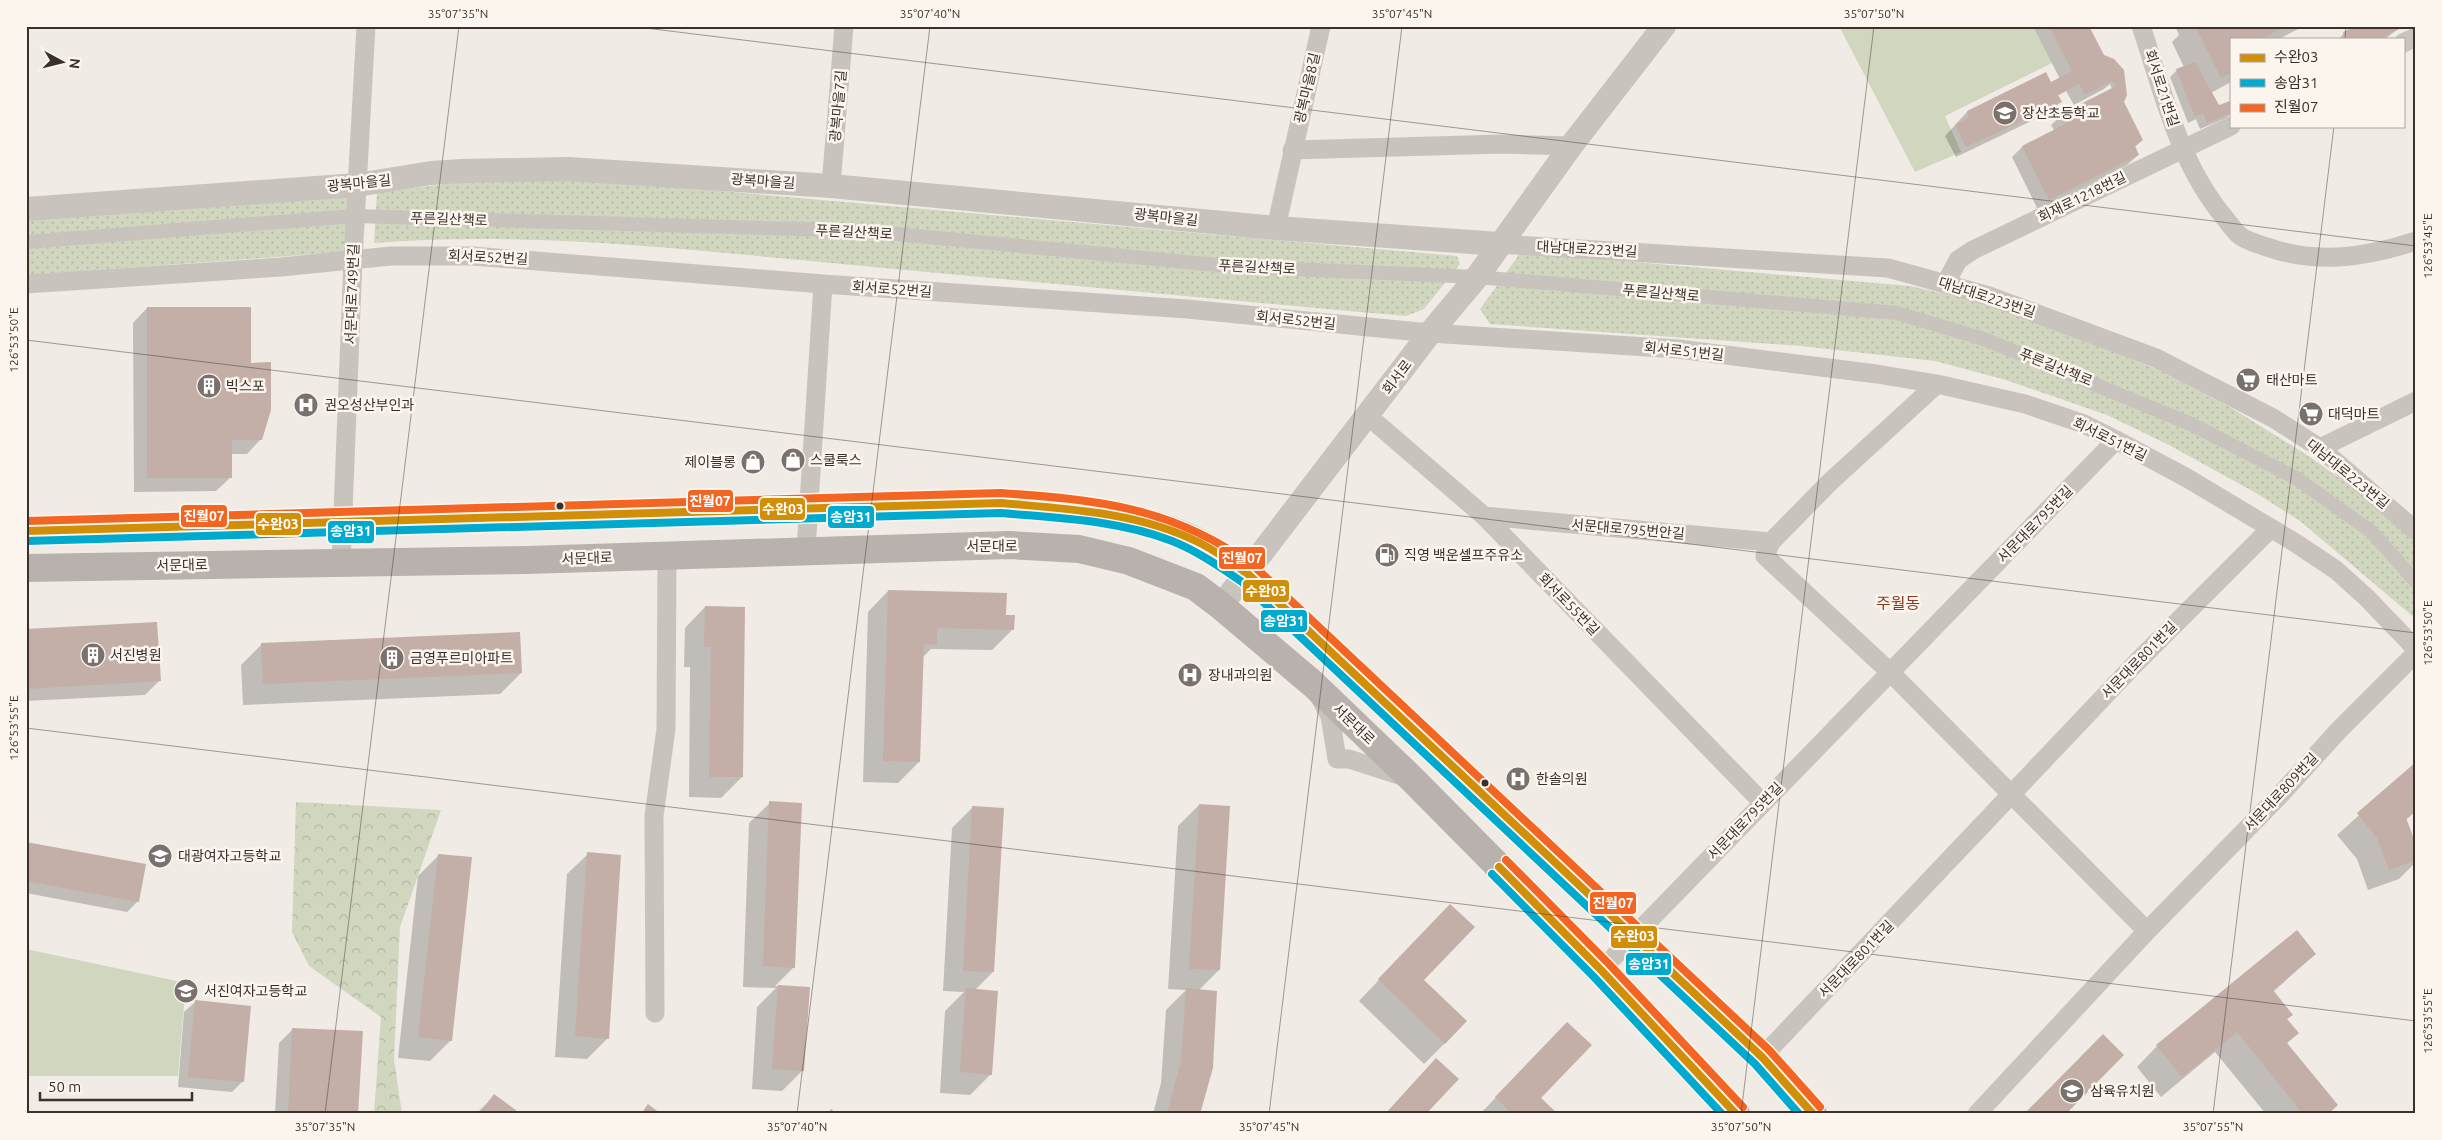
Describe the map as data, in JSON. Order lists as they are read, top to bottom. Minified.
{"streets":{"main road":["서문대로"],"street":["광복마을8길","회서로21번길","광복마을7길","광복마을길","회재로1218번길","푸른길산책로","대남대로223번길","회서로52번길","서문대로749번길","회서로51번길","회서로","서문대로795번길","서문대로795번안길","회서로55번길","서문대로801번길","서문대로809번길"]},"crossings":[["광복마을8길","광복마을길"],["회서로21번길","회재로1218번길"],["광복마을7길","광복마을길"],["광복마을길","대남대로223번길"],["광복마을길","서문대로749번길"],["광복마을길","회서로"],["회재로1218번길","대남대로223번길"],["푸른길산책로","서문대로749번길"],["푸른길산책로","회서로"],["대남대로223번길","회서로"],["회서로52번길","서문대로749번길"],["회서로52번길","회서로51번길"],["회서로52번길","회서로"],["서문대로749번길","서문대로"],["회서로51번길","회서로"],["회서로51번길","서문대로795번길"],["회서로51번길","서문대로801번길"],["회서로","서문대로"],["회서로","회서로55번길"],["서문대로795번길","서문대로"],["서문대로795번길","회서로55번길"],["서문대로795번안길","회서로55번길"]],"districts":["주월동"],"places":{"school or university":["장산초등학교","대광여자고등학교","서진여자고등학교","삼육유치원"],"supermarket":["태산마트","대덕마트"],"building":["빅스포","서진병원","금영푸르미아파트"],"hospital":["권오성산부인과","장내과의원","한솔의원"],"shop":["스쿨룩스","제이블롱"],"fuel station":["직영 백운셀프주유소"]},"lines":["transit line 진월07","transit line 수완03","transit line 송암31"],"legend":["수완03","송암31","진월07"],"scale_bar":"50 m","north":"right","coordinates":["35°07'35\"N","35°07'40\"N","35°07'45\"N","35°07'50\"N","126°53'45\"E","126°53'50\"E","126°53'55\"E","35°07'55\"N"]}
